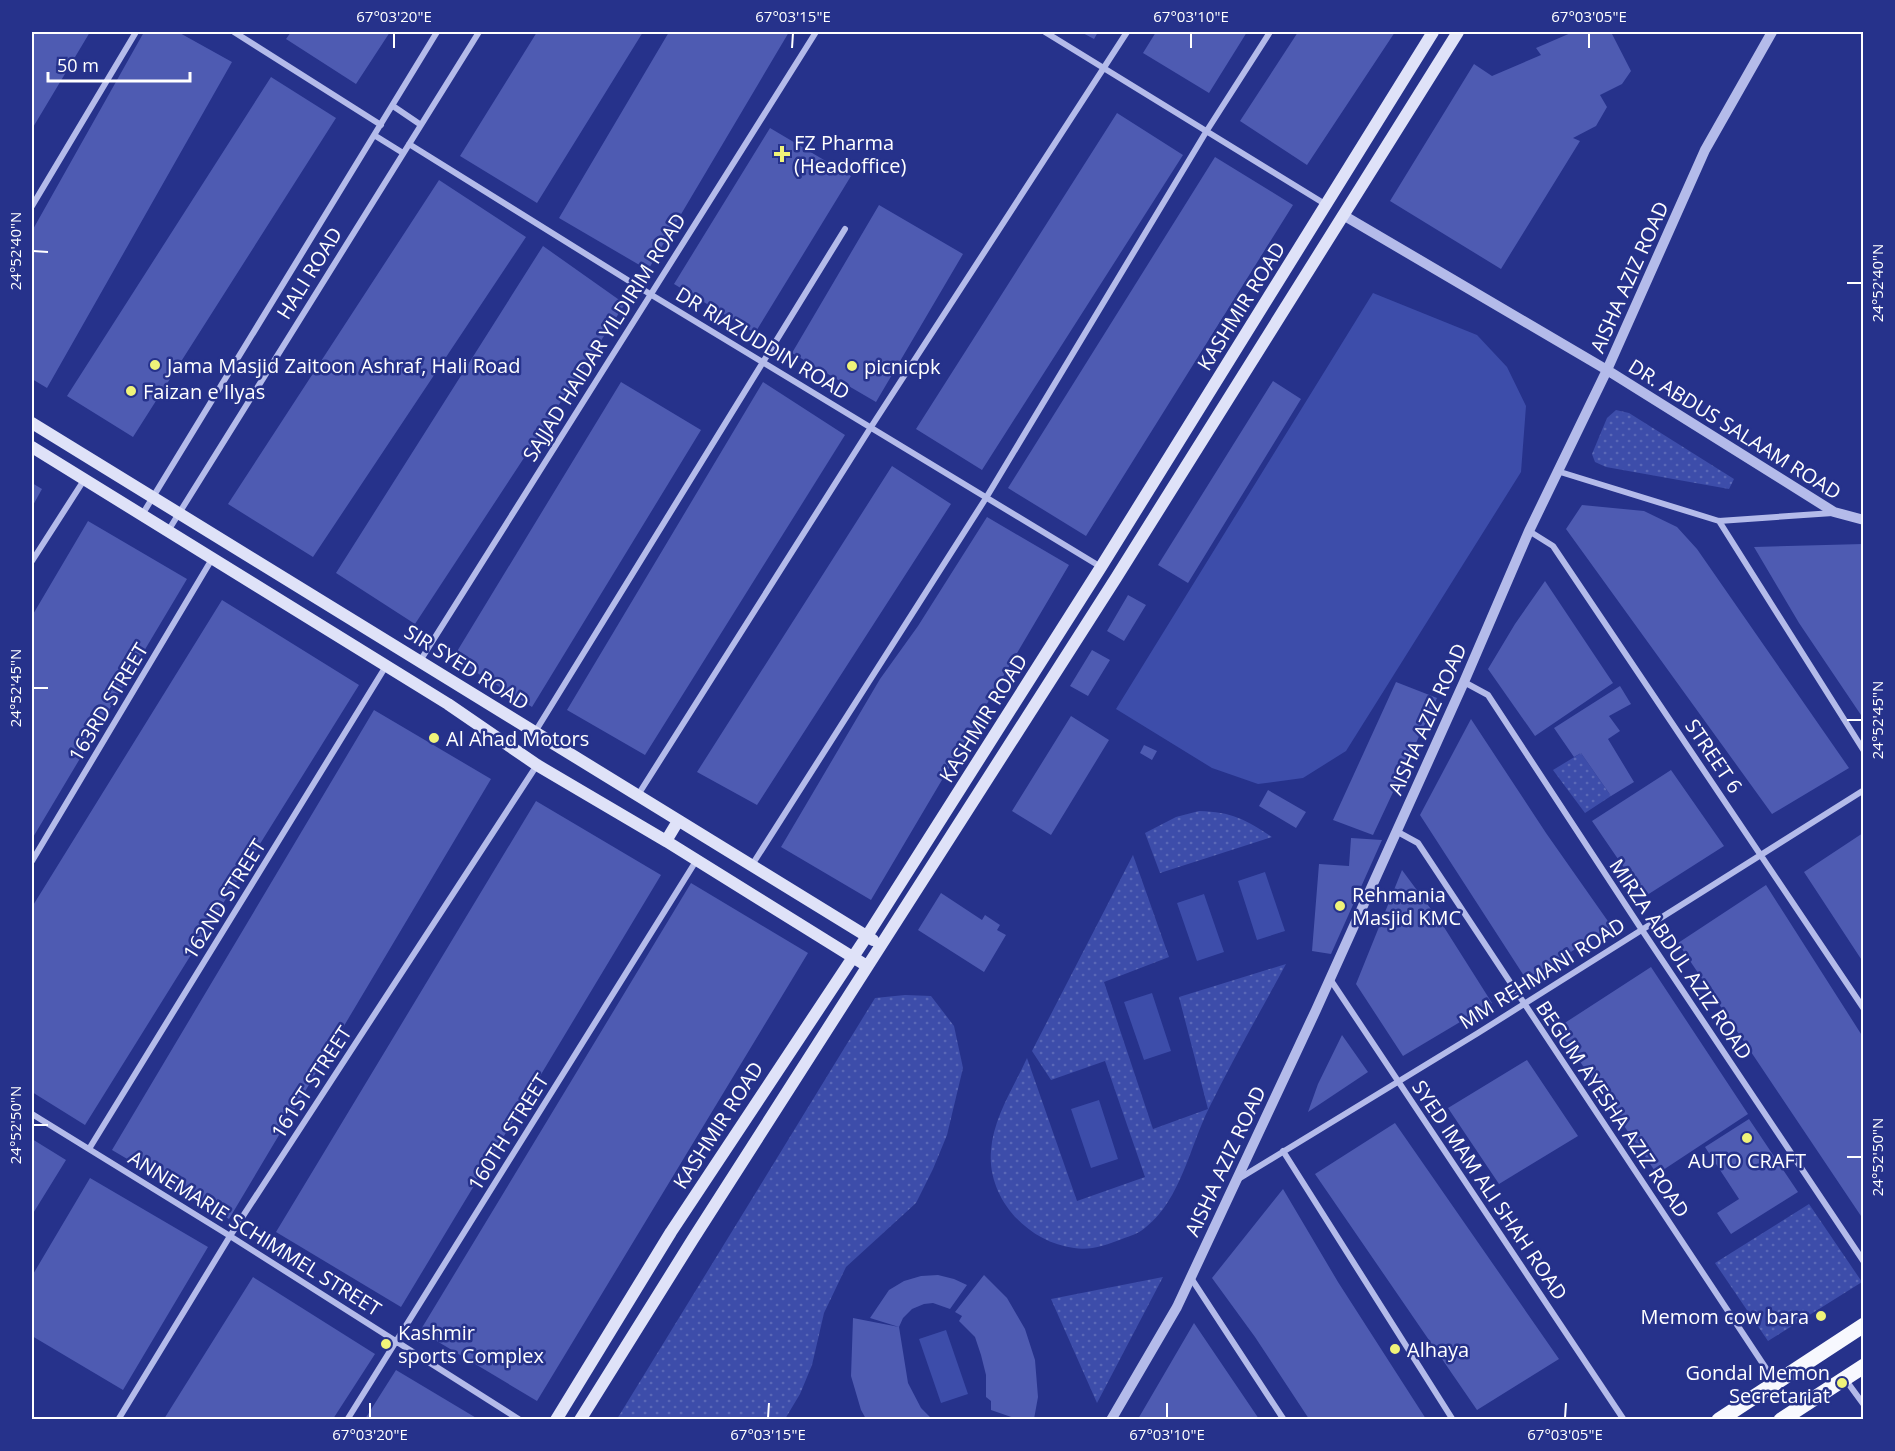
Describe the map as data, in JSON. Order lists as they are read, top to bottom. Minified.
{"streets":{"main road":["KASHMIR ROAD","SIR SYED ROAD"],"street":["HALI ROAD","AISHA AZIZ ROAD","SAJJAD HAIDAR YILDIRIM ROAD","DR RIAZUDDIN ROAD","DR. ABDUS SALAAM ROAD","163RD STREET","STREET 6","162ND STREET","MIRZA ABDUL AZIZ ROAD","MM REHMANI ROAD","161ST STREET","BEGUM AYESHA AZIZ ROAD","160TH STREET","SYED IMAM ALI SHAH ROAD","ANNEMARIE SCHIMMEL STREET"]},"crossings":[["HALI ROAD","DR RIAZUDDIN ROAD"],["HALI ROAD","SIR SYED ROAD"],["AISHA AZIZ ROAD","DR. ABDUS SALAAM ROAD"],["AISHA AZIZ ROAD","STREET 6"],["AISHA AZIZ ROAD","MIRZA ABDUL AZIZ ROAD"],["AISHA AZIZ ROAD","MM REHMANI ROAD"],["AISHA AZIZ ROAD","BEGUM AYESHA AZIZ ROAD"],["AISHA AZIZ ROAD","SYED IMAM ALI SHAH ROAD"],["KASHMIR ROAD","DR RIAZUDDIN ROAD"],["KASHMIR ROAD","DR. ABDUS SALAAM ROAD"],["KASHMIR ROAD","SIR SYED ROAD"],["SAJJAD HAIDAR YILDIRIM ROAD","DR RIAZUDDIN ROAD"],["SAJJAD HAIDAR YILDIRIM ROAD","SIR SYED ROAD"],["STREET 6","MM REHMANI ROAD"],["162ND STREET","ANNEMARIE SCHIMMEL STREET"],["MIRZA ABDUL AZIZ ROAD","MM REHMANI ROAD"],["MM REHMANI ROAD","BEGUM AYESHA AZIZ ROAD"],["MM REHMANI ROAD","SYED IMAM ALI SHAH ROAD"],["161ST STREET","ANNEMARIE SCHIMMEL STREET"],["160TH STREET","ANNEMARIE SCHIMMEL STREET"]],"places":{"health":["FZ Pharma (Headoffice)"],"other":["Jama Masjid Zaitoon Ashraf, Hali Road","picnicpk","Faizan e Ilyas","Al Ahad Motors","Rehmania Masjid KMC","AUTO CRAFT","Memom cow bara","Kashmir sports Complex","Alhaya","Gondal Memon Secretariat"]},"scale_bar":"50 m","coordinates":["67°03'20\"E","67°03'15\"E","67°03'10\"E","67°03'05\"E","24°52'40\"N","24°52'45\"N","24°52'50\"N"]}
